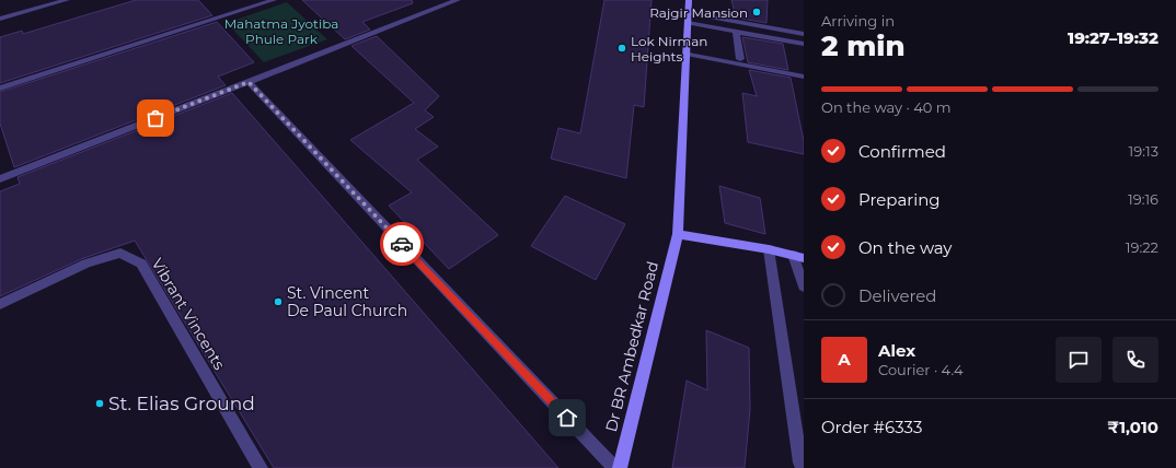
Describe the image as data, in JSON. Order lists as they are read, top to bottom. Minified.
{"streets":{"street":["Vibrant Vincents","Dr BR Ambedkar Road"]},"parks":["Mahatma Jyotiba Phule Park"],"places":["Rajgir Mansion","Lok Nirman Heights","St. Vincent De Paul Church","St. Elias Ground"],"page":{"heading":["2 min","Arriving in","19:27–19:32"],"panel":["Alex","Courier · 4.4","Order #6333","₹1,010"],"bar":"On the way · 40 m","list":[["Confirmed","19:13"],["Preparing","19:16"],["On the way","19:22"],"Delivered"],"round":"A"}}
